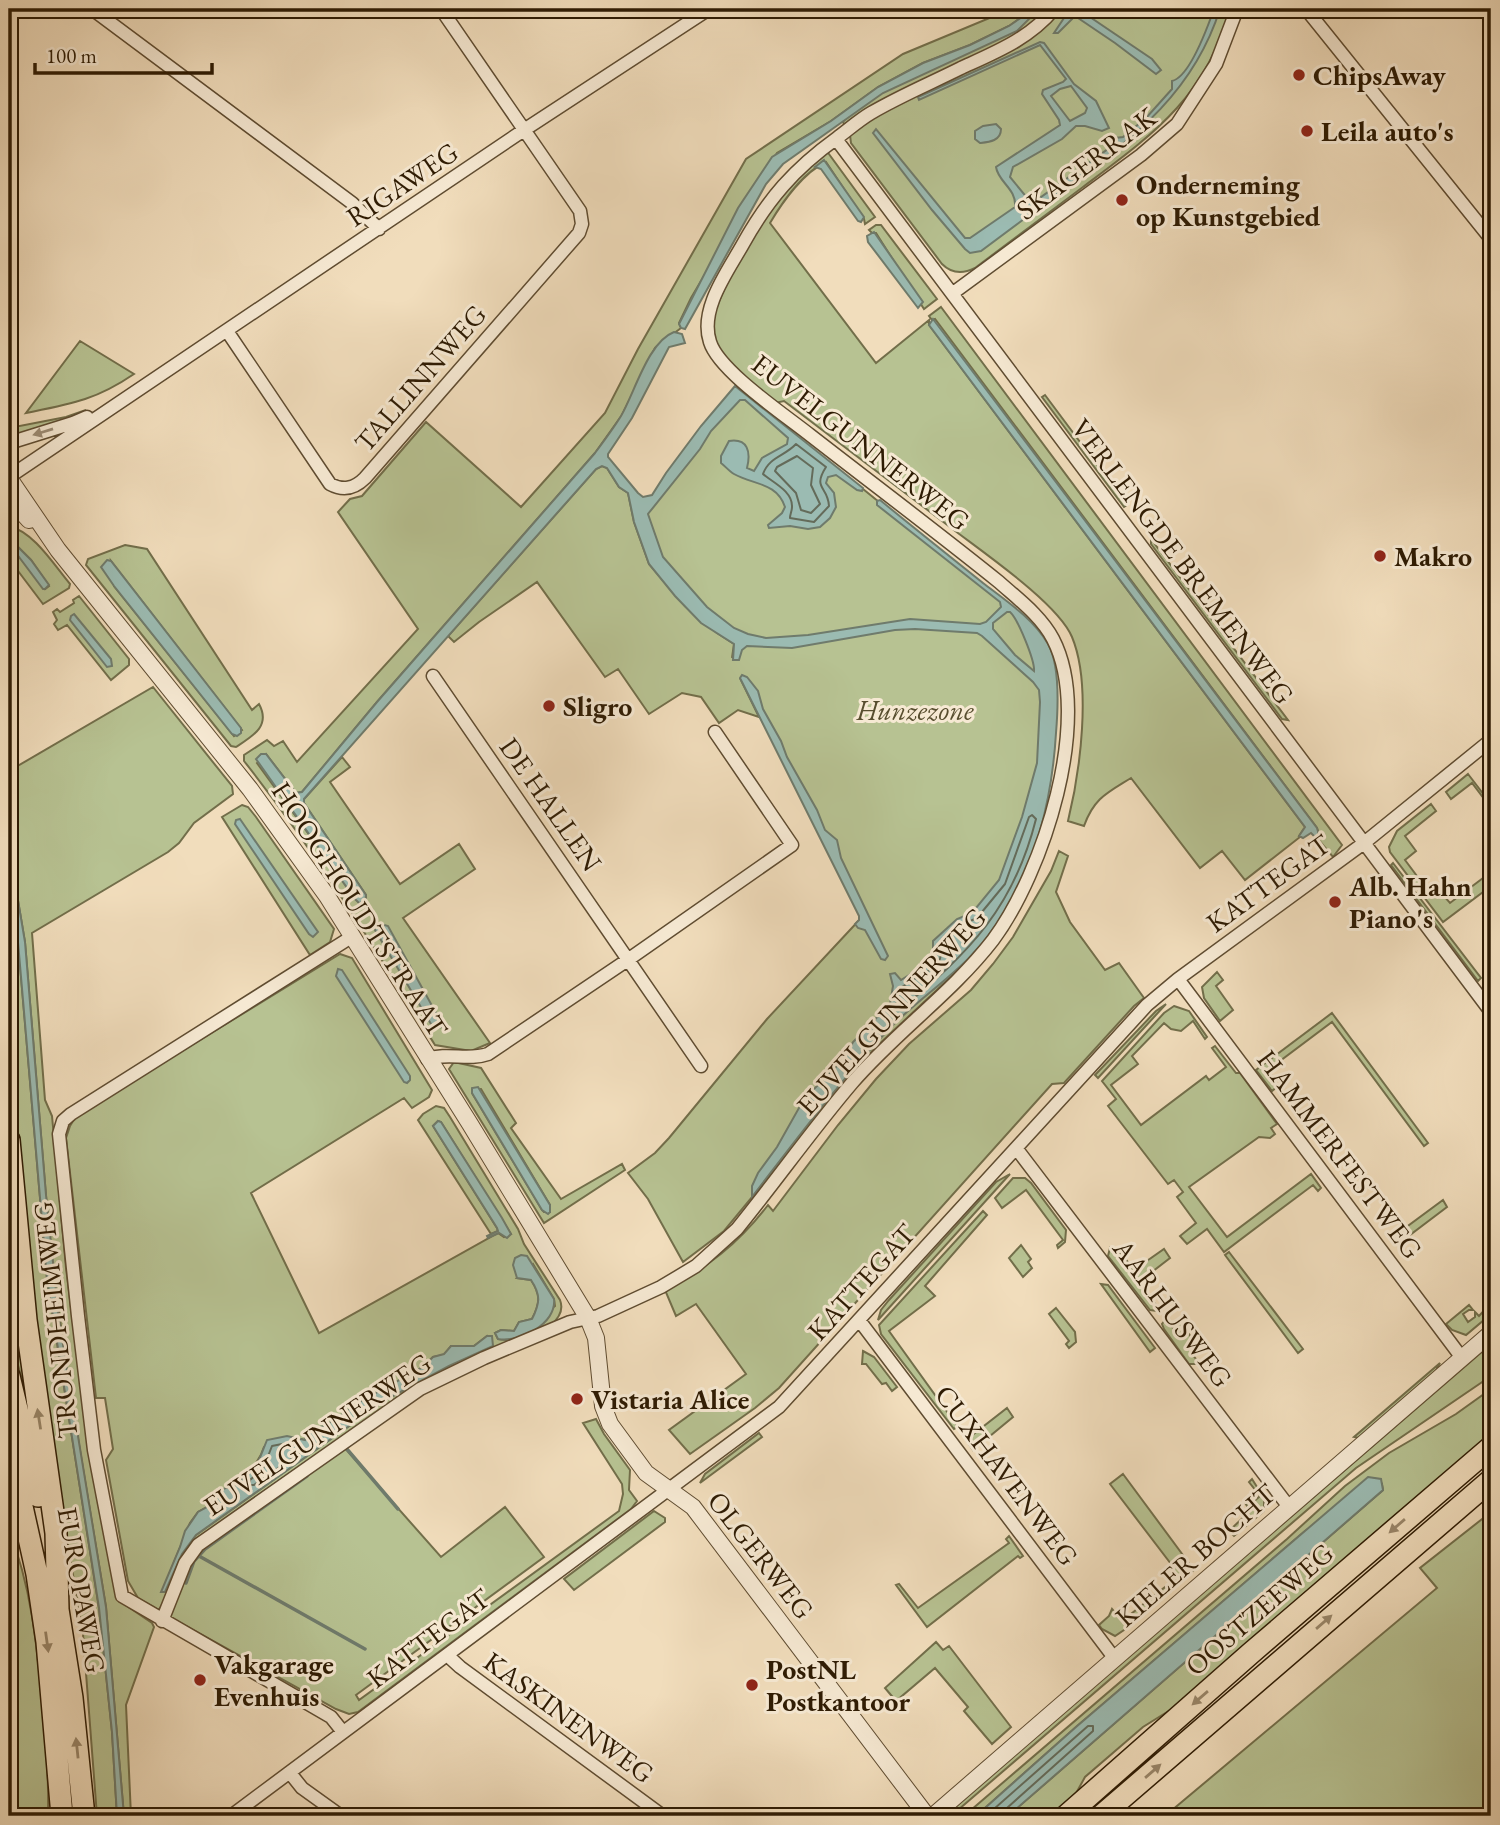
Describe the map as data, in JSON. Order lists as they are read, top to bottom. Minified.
{"streets":{"highway":["EUROPAWEG","OOSTZEEWEG"],"street":["SKAGERRAK","RIGAWEG","TALLINNWEG","EUVELGUNNERWEG","VERLENGDE BREMENWEG","DE HALLEN","KATTEGAT","HOOGHOUDTSTRAAT","HAMMERFESTWEG","AARHUSWEG","TRONDHEIMWEG","CUXHAVENWEG","OLGERWEG","KIELER BOCHT","KASKINENWEG"]},"crossings":[["SKAGERRAK","VERLENGDE BREMENWEG"],["RIGAWEG","TALLINNWEG"],["RIGAWEG","HOOGHOUDTSTRAAT"],["EUVELGUNNERWEG","VERLENGDE BREMENWEG"],["EUVELGUNNERWEG","HOOGHOUDTSTRAAT"],["EUVELGUNNERWEG","TRONDHEIMWEG"],["EUVELGUNNERWEG","OLGERWEG"],["VERLENGDE BREMENWEG","KATTEGAT"],["KATTEGAT","HAMMERFESTWEG"],["KATTEGAT","AARHUSWEG"],["KATTEGAT","TRONDHEIMWEG"],["KATTEGAT","CUXHAVENWEG"],["KATTEGAT","OLGERWEG"],["KATTEGAT","KASKINENWEG"],["HOOGHOUDTSTRAAT","TRONDHEIMWEG"],["HOOGHOUDTSTRAAT","OLGERWEG"],["HAMMERFESTWEG","KIELER BOCHT"],["AARHUSWEG","KIELER BOCHT"],["CUXHAVENWEG","KIELER BOCHT"]],"parks":["Hunzezone"],"places":["ChipsAway","Leila auto's","Onderneming op Kunstgebied","Makro","Sligro","Alb. Hahn Piano's","Vistaria Alice","Vakgarage Evenhuis","PostNL Postkantoor"],"scale_bar":"100 m"}
